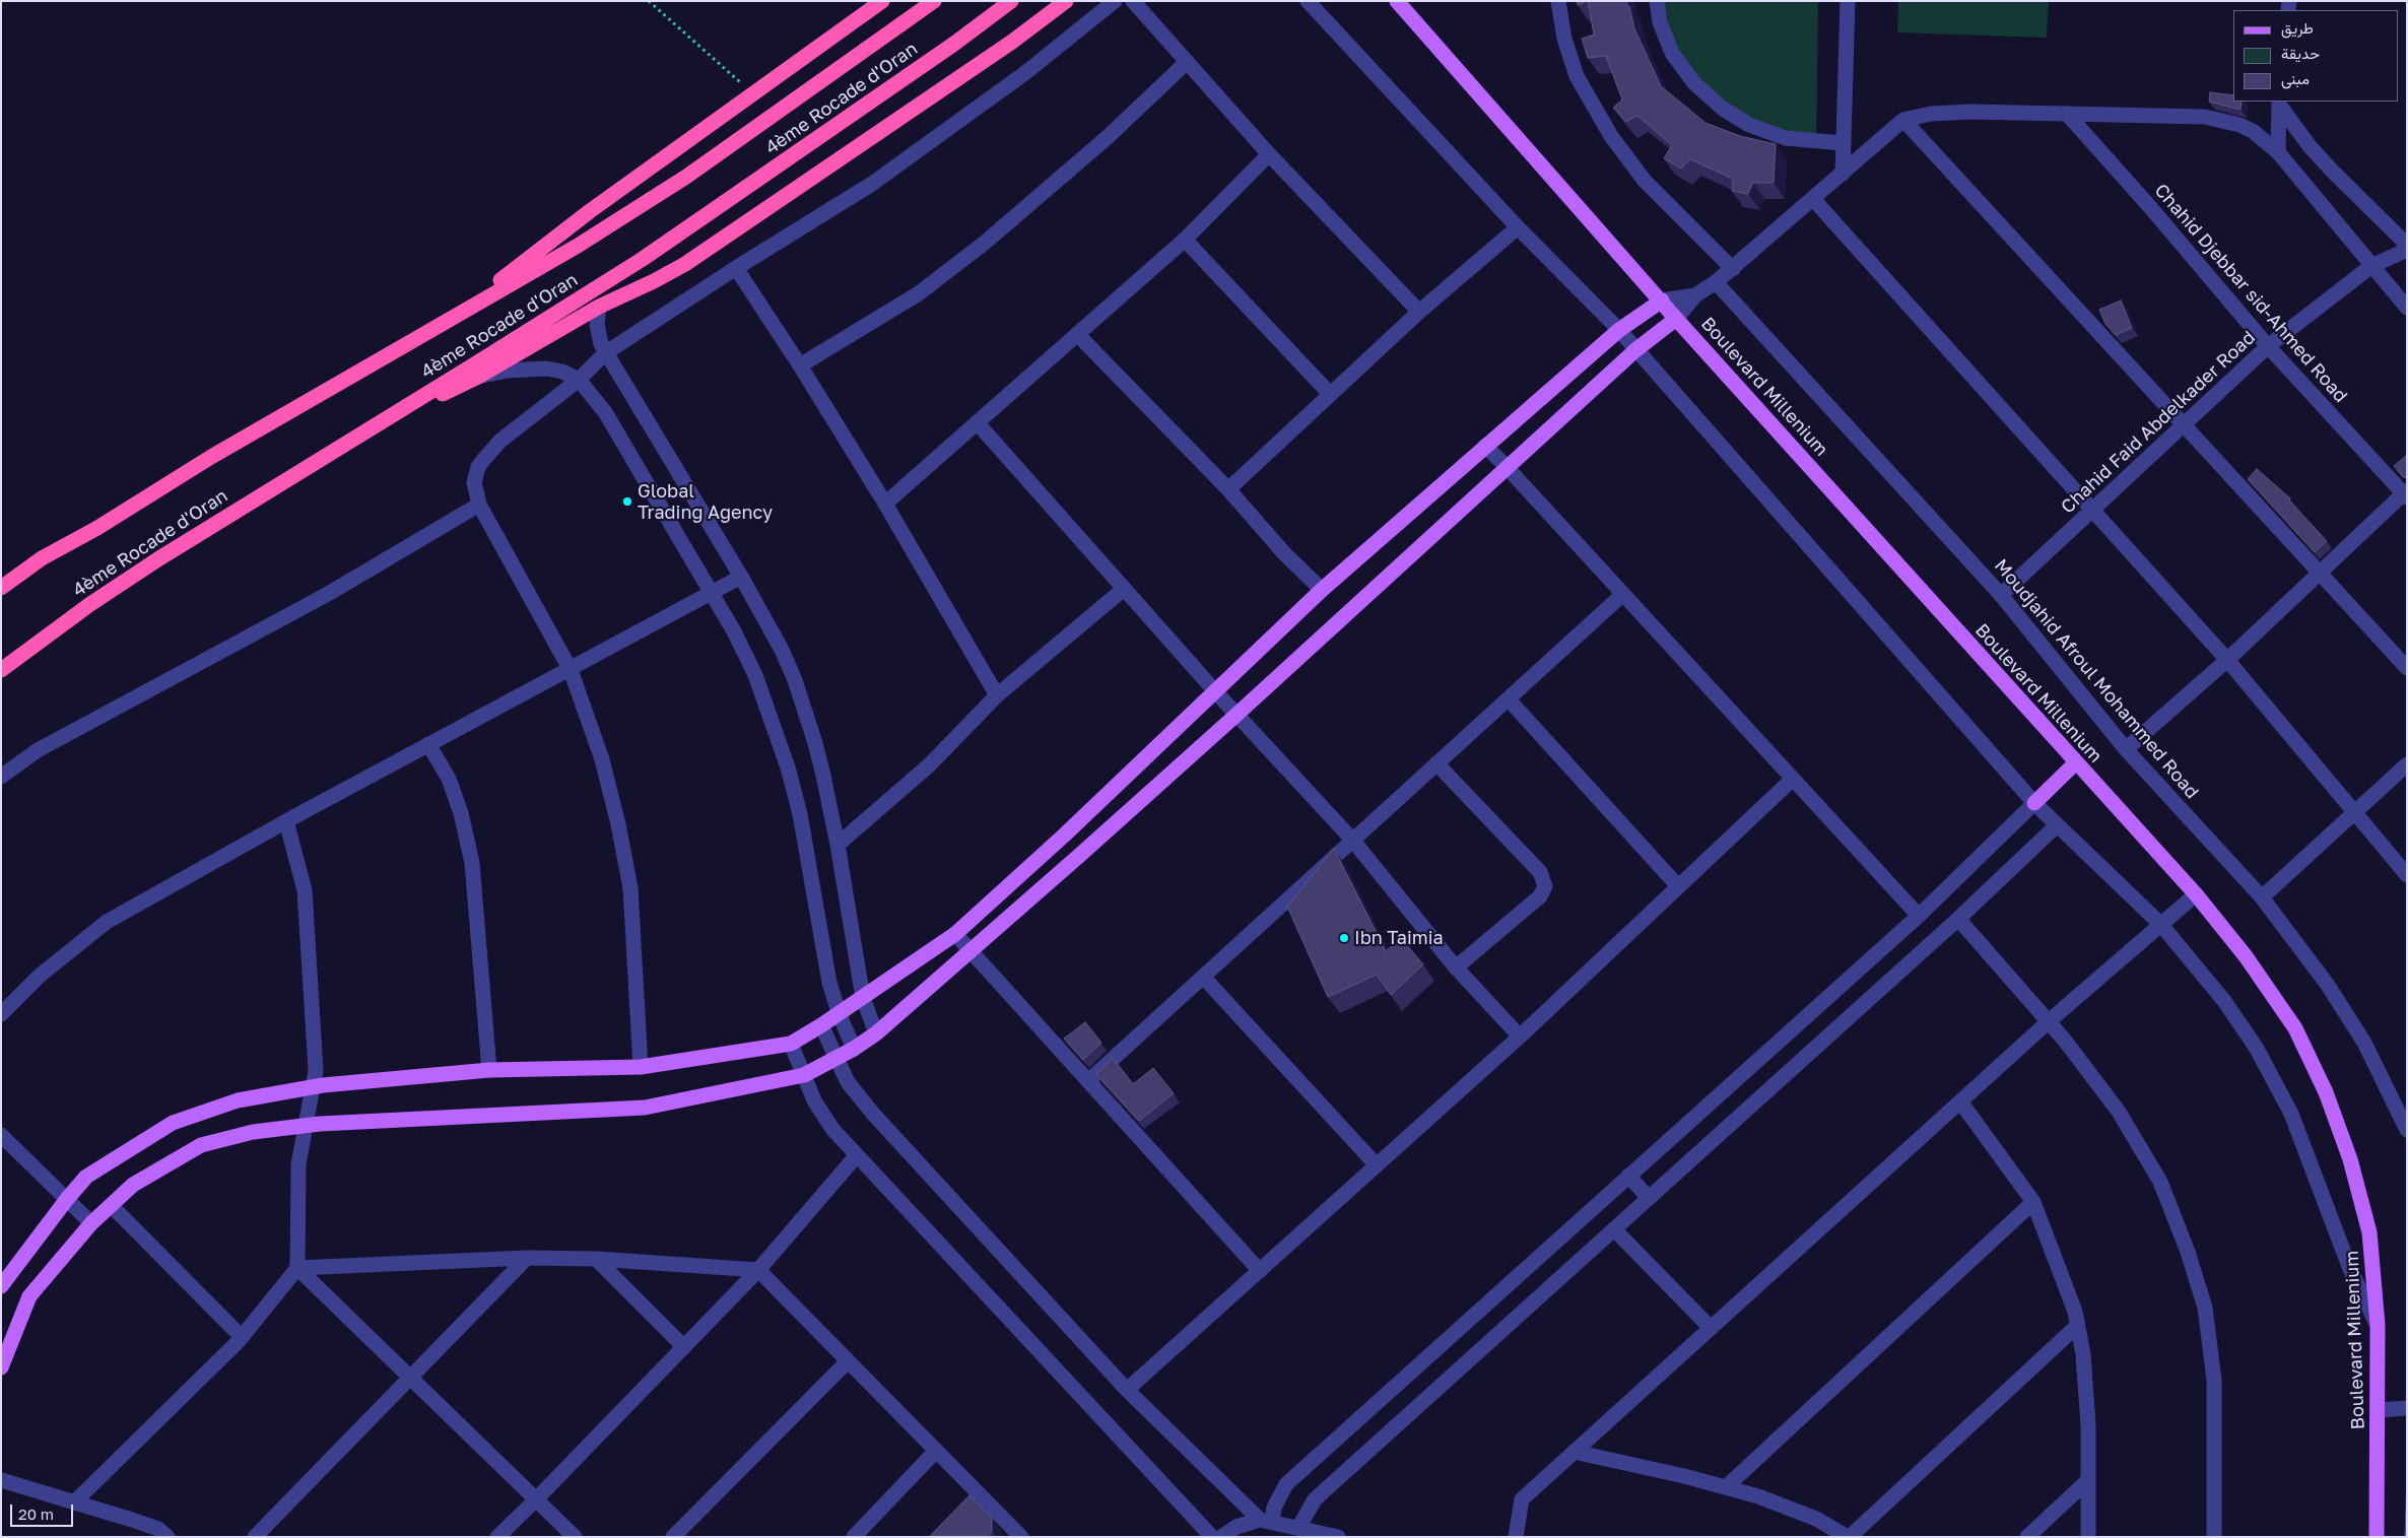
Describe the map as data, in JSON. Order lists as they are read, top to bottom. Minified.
{"streets":{"highway":["4ème Rocade d'Oran"],"main road":["Boulevard Millenium"],"street":["Chahid Djebbar sid-Ahmed Road","Chahid Faid Abdelkader Road","Moudjahid Afroul Mohammed Road"]},"crossings":[["Chahid Djebbar sid-Ahmed Road","Chahid Faid Abdelkader Road"],["Chahid Faid Abdelkader Road","Moudjahid Afroul Mohammed Road"]],"places":["Global Trading Agency","Ibn Taimia"],"legend":["طريق","حديقة","مبنى"],"scale_bar":"20 m"}
